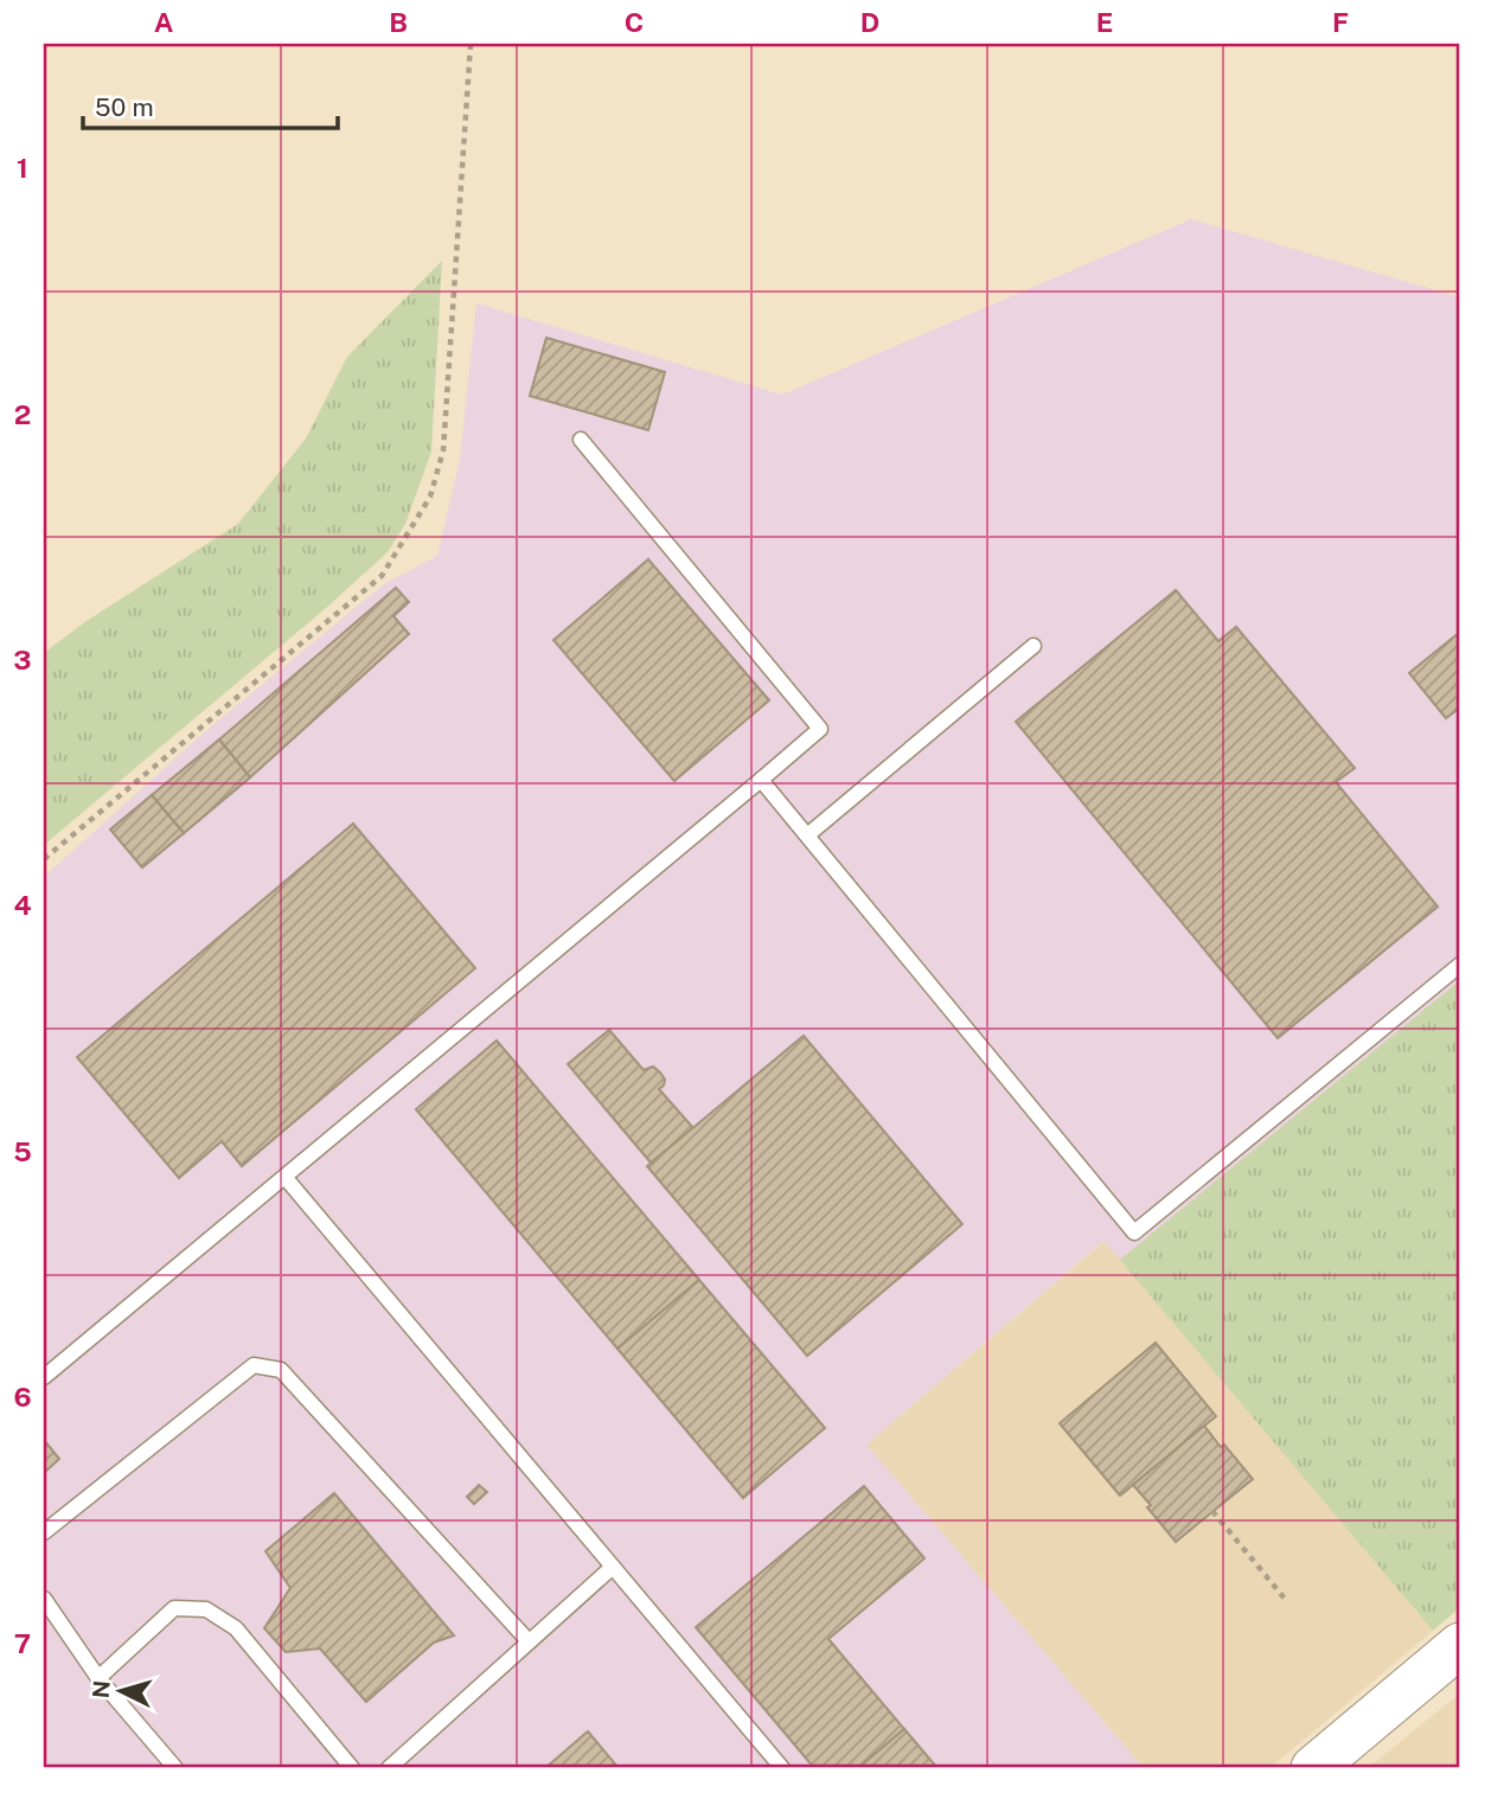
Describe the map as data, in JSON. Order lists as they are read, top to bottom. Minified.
{"scale_bar":"50 m","north":"left","grid":{"columns":["A","B","C","D","E","F"],"rows":["1","2","3","4","5","6","7"]}}
